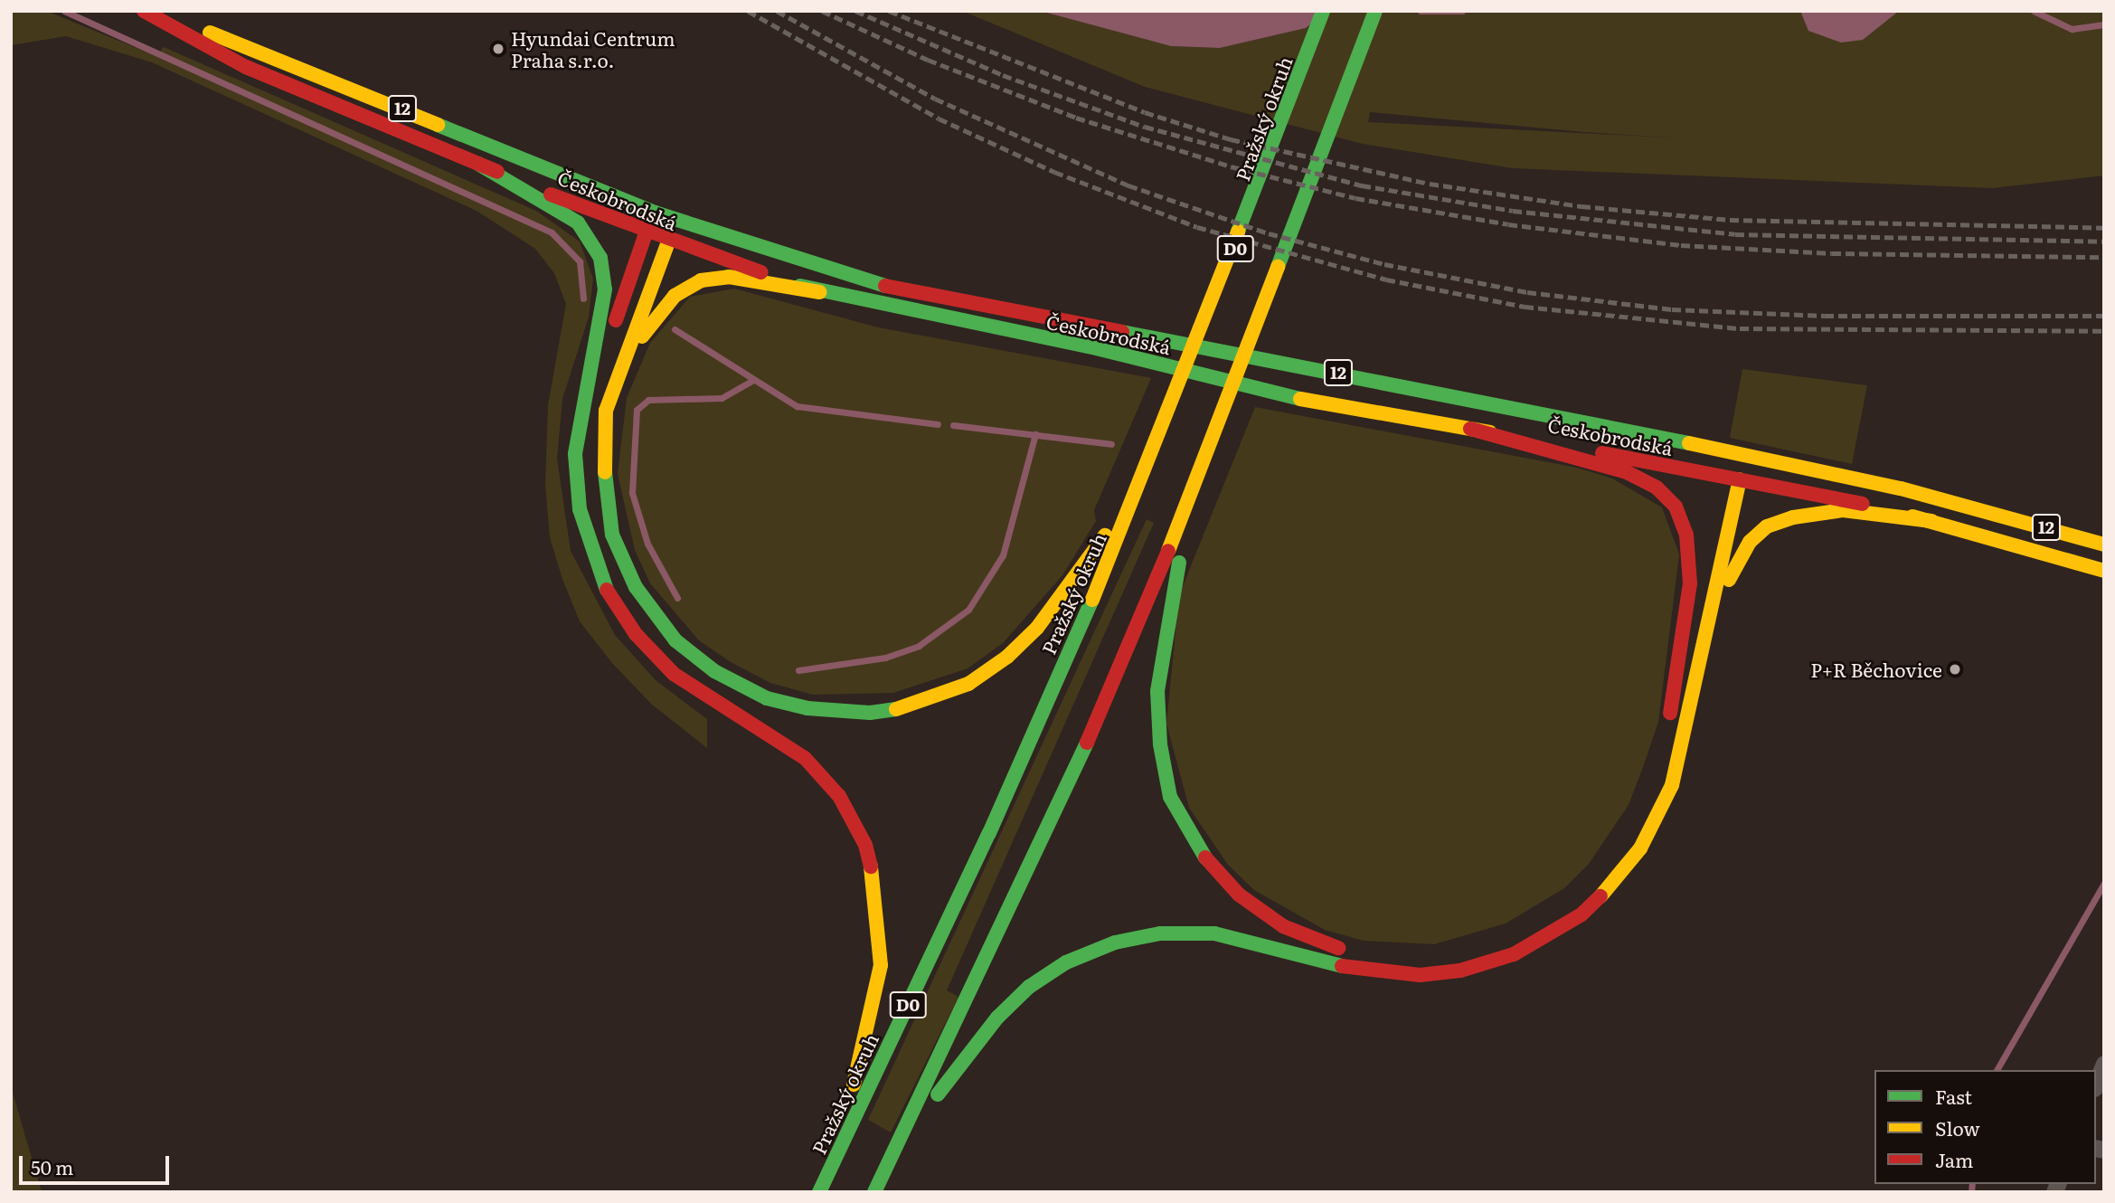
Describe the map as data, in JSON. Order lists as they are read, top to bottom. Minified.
{"streets":{"main road":["12","Pražský okruh","Českobrodská","D0"]},"places":["Hyundai Centrum Praha s.r.o.","P+R Běchovice"],"legend":["Fast","Slow","Jam"],"scale_bar":"50 m"}
